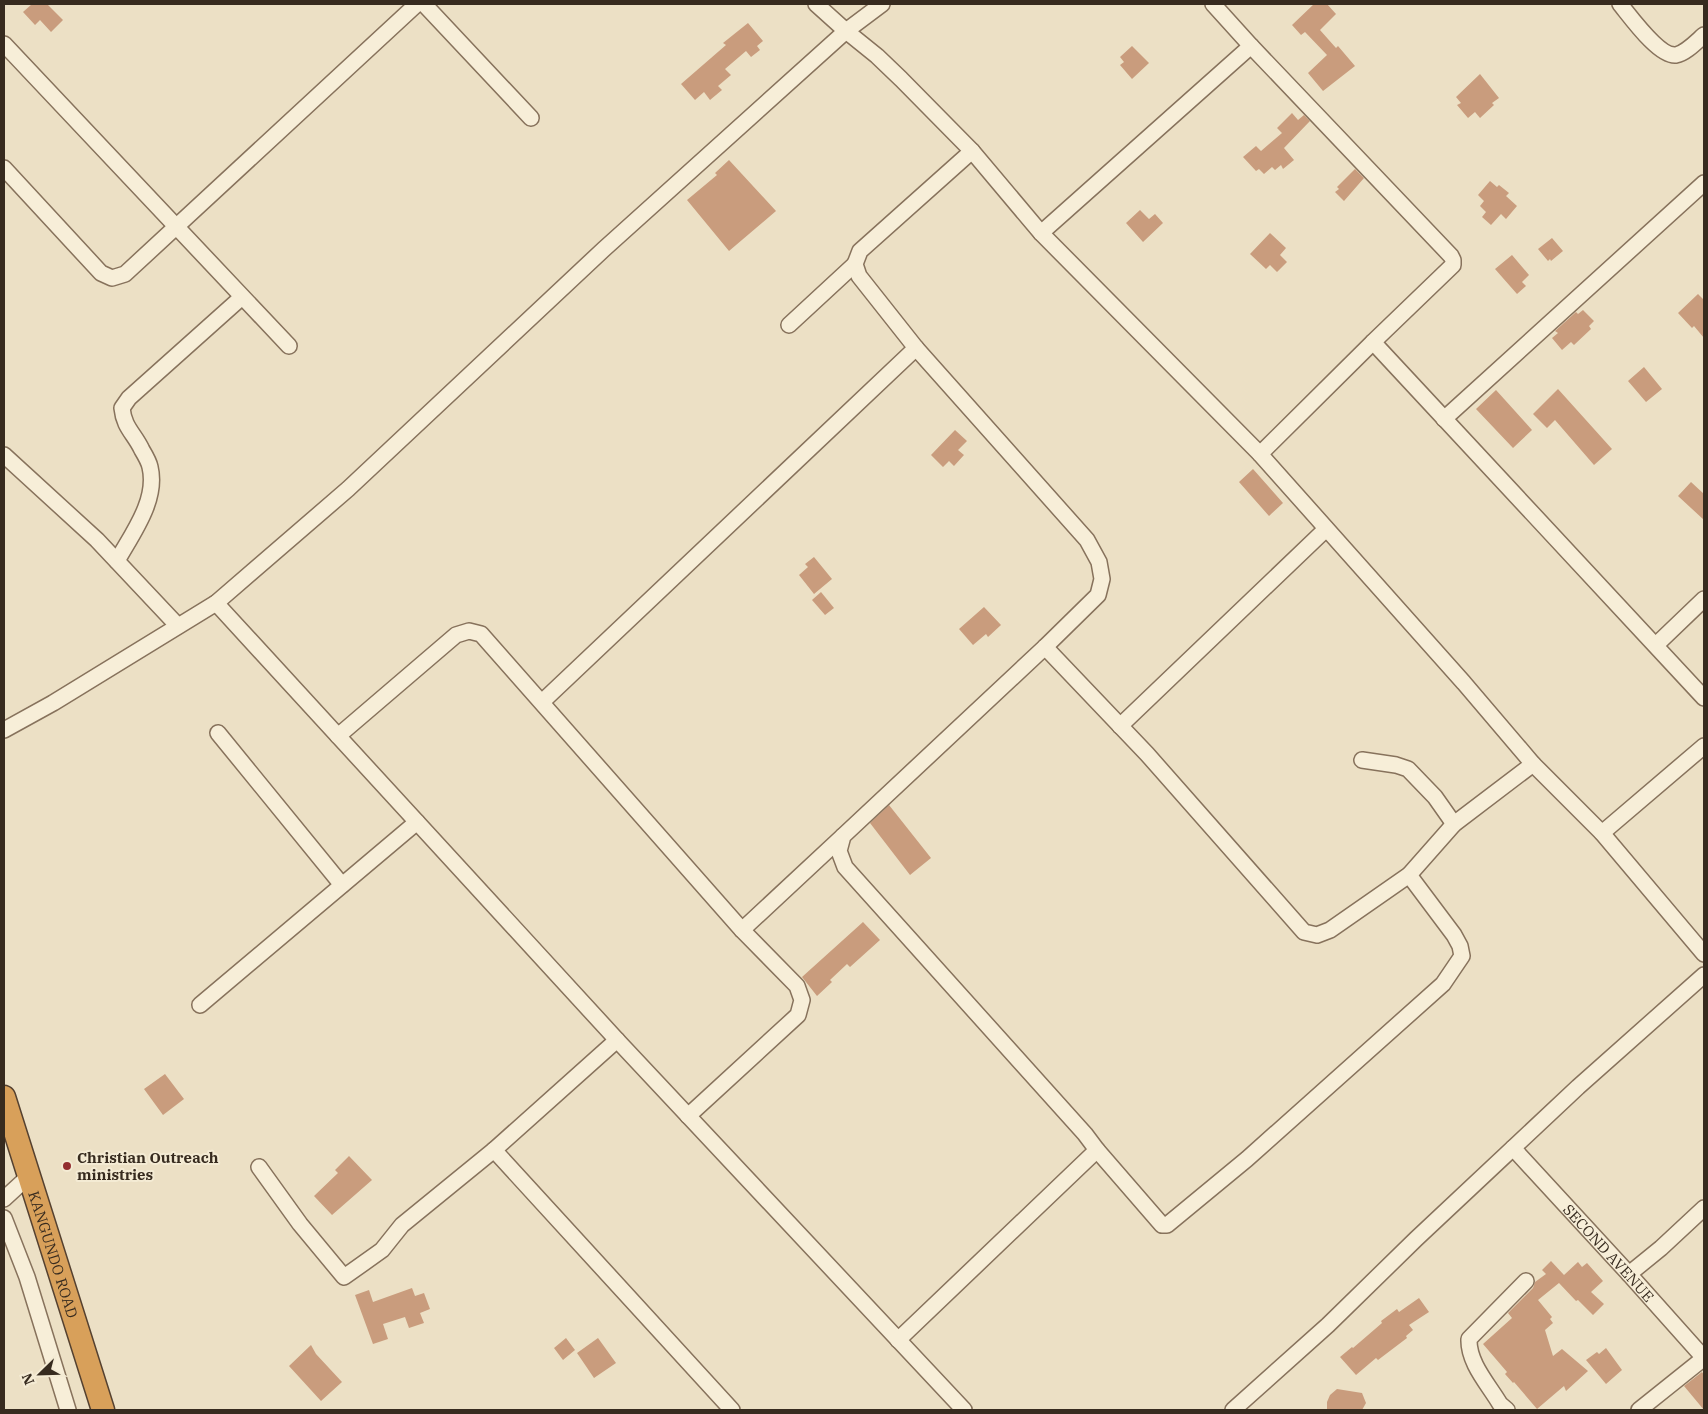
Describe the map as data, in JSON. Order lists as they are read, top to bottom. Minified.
{"streets":{"highway":["KANGUNDO ROAD"],"street":["SECOND AVENUE"]},"places":["Christian Outreach ministries"],"north":"bottom left"}
